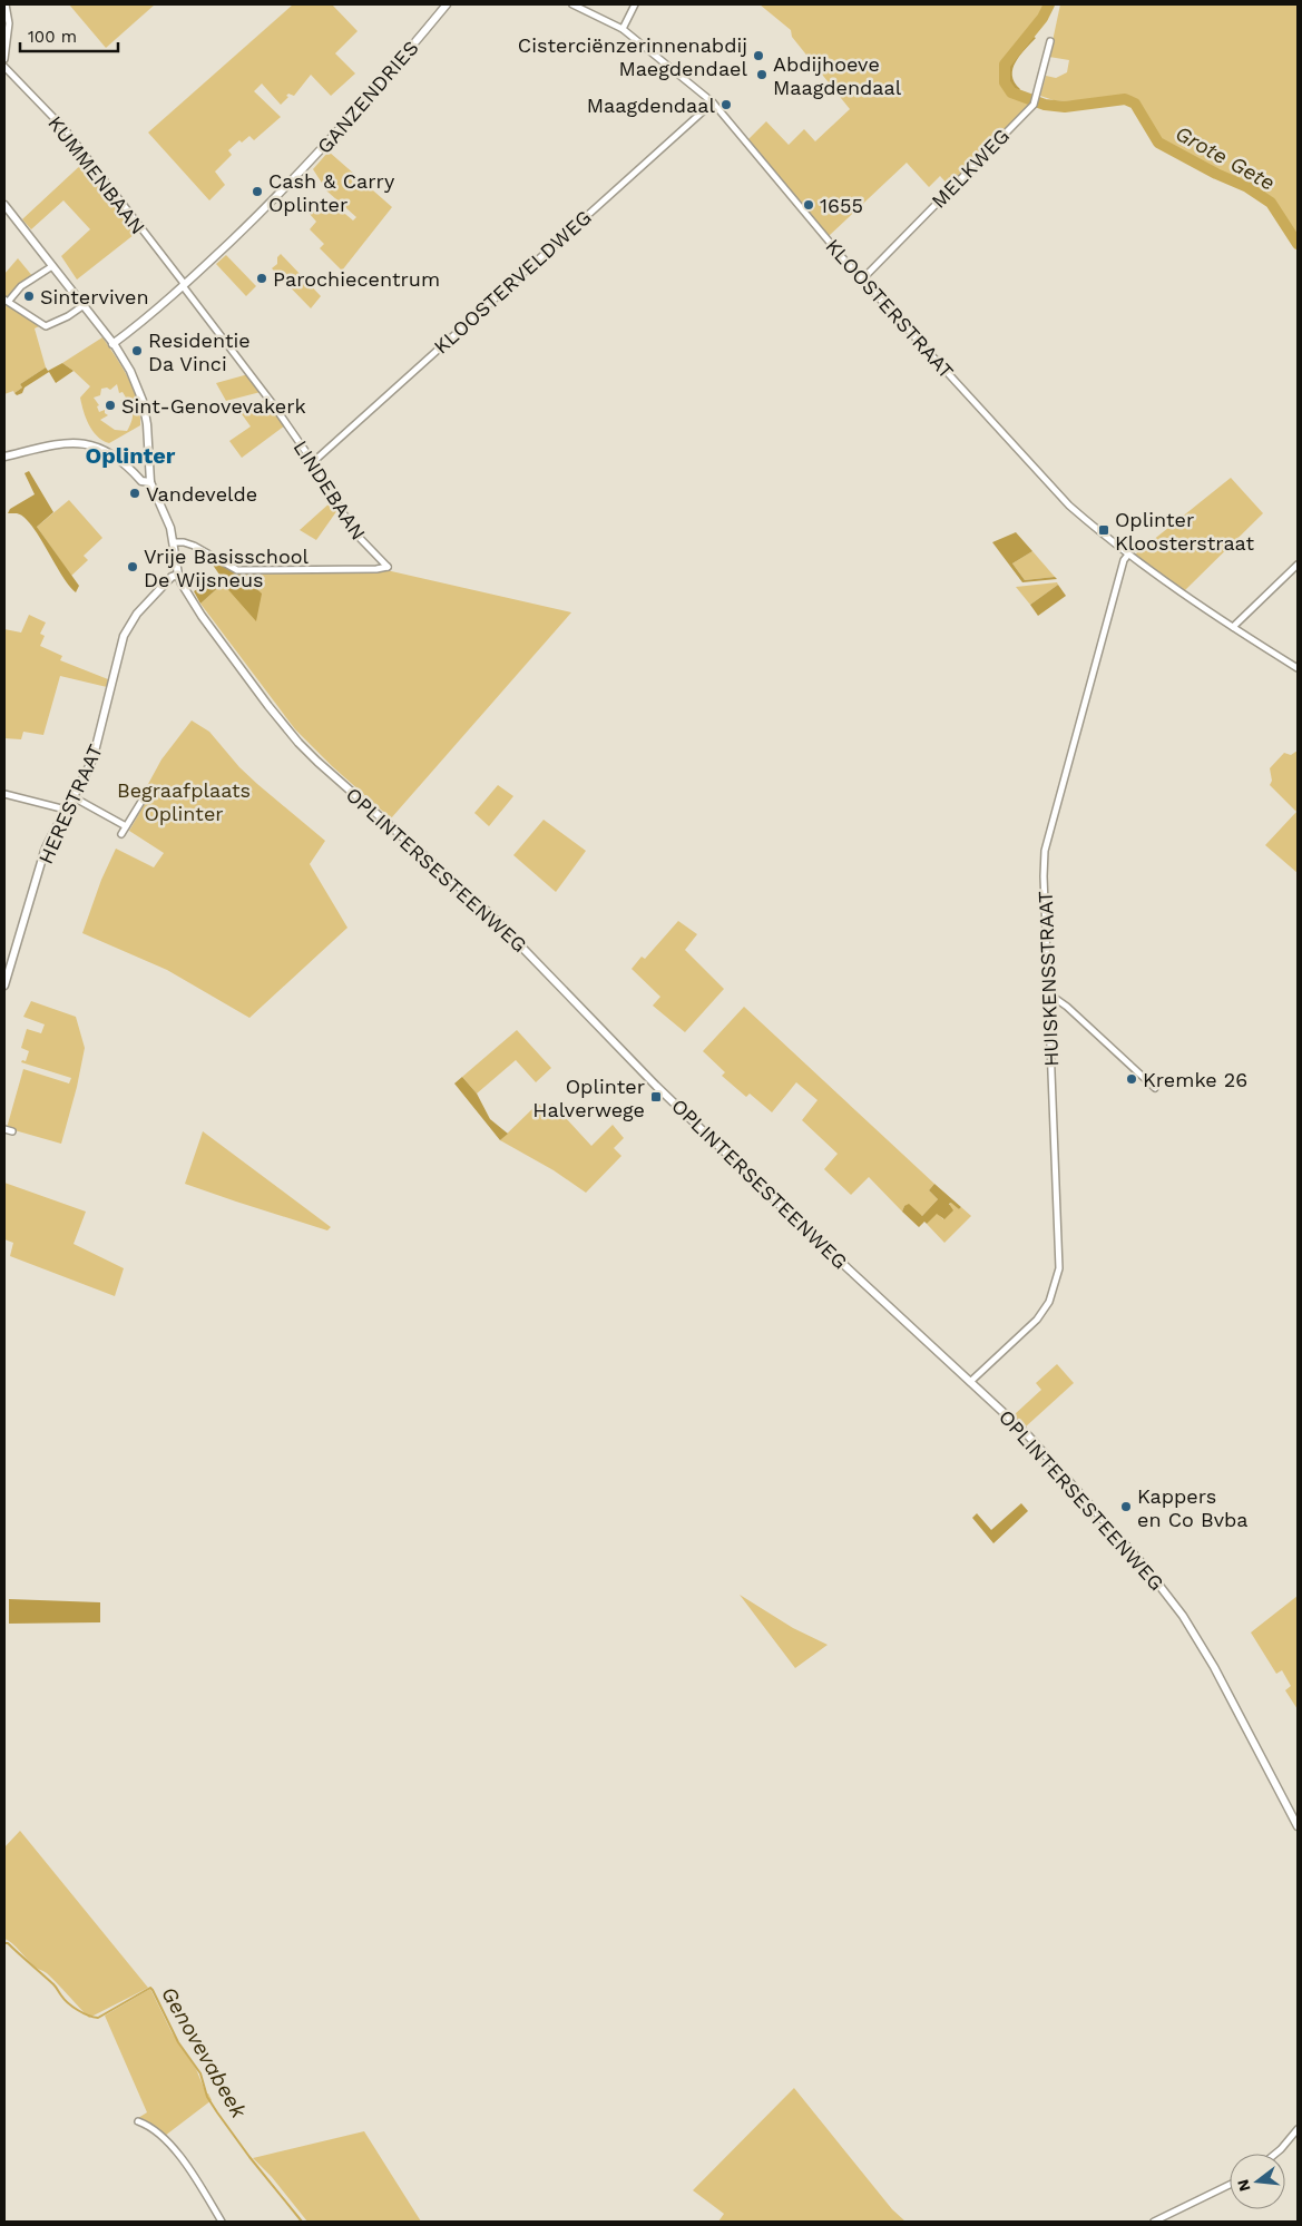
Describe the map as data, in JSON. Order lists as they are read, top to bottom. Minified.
{"streets":{"street":["GANZENDRIES","MELKWEG","KUMMENBAAN","KLOOSTERVELDWEG","KLOOSTERSTRAAT","LINDEBAAN","HERESTRAAT","OPLINTERSESTEENWEG","HUISKENSSTRAAT"]},"crossings":[["GANZENDRIES","KUMMENBAAN"],["GANZENDRIES","LINDEBAAN"],["MELKWEG","KLOOSTERSTRAAT"],["KUMMENBAAN","LINDEBAAN"],["KLOOSTERVELDWEG","KLOOSTERSTRAAT"],["KLOOSTERVELDWEG","LINDEBAAN"],["KLOOSTERSTRAAT","HUISKENSSTRAAT"],["HERESTRAAT","OPLINTERSESTEENWEG"],["OPLINTERSESTEENWEG","HUISKENSSTRAAT"]],"districts":["Oplinter"],"water":["Grote Gete","Genovevabeek"],"parks":["Begraafplaats Oplinter"],"places":{"other":["Cisterciënzerinnenabdij Maegdendael","Abdijhoeve Maagdendaal","Maagdendaal","Cash & Carry Oplinter","1655","Parochiecentrum","Sinterviven","Residentie Da Vinci","Sint-Genovevakerk","Vandevelde","Vrije Basisschool De Wijsneus","Kremke 26","Kappers en Co Bvba"],"transit":["Oplinter Kloosterstraat","Oplinter Halverwege"]},"scale_bar":"100 m","north":"left"}
